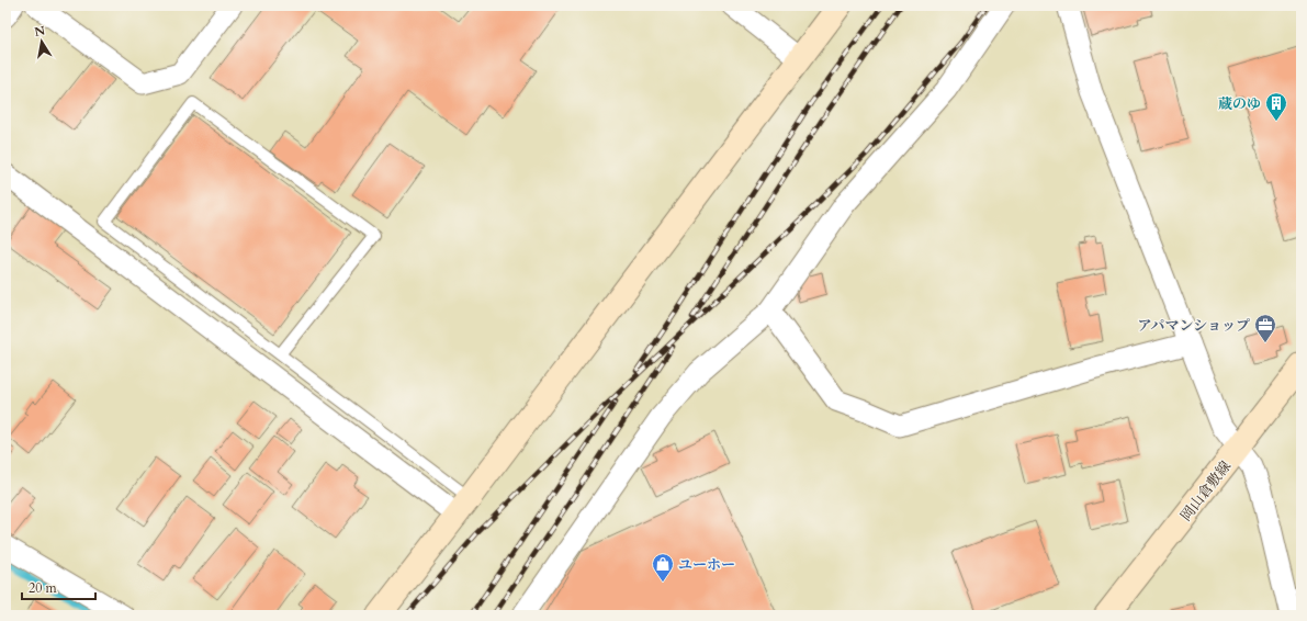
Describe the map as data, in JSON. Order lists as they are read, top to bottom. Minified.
{"streets":{"street":["岡山倉敷線"]},"places":{"building":["蔵のゆ"],"office":["アパマンショップ"],"shop":["ユーホー"]},"scale_bar":"20 m","north":"top"}
